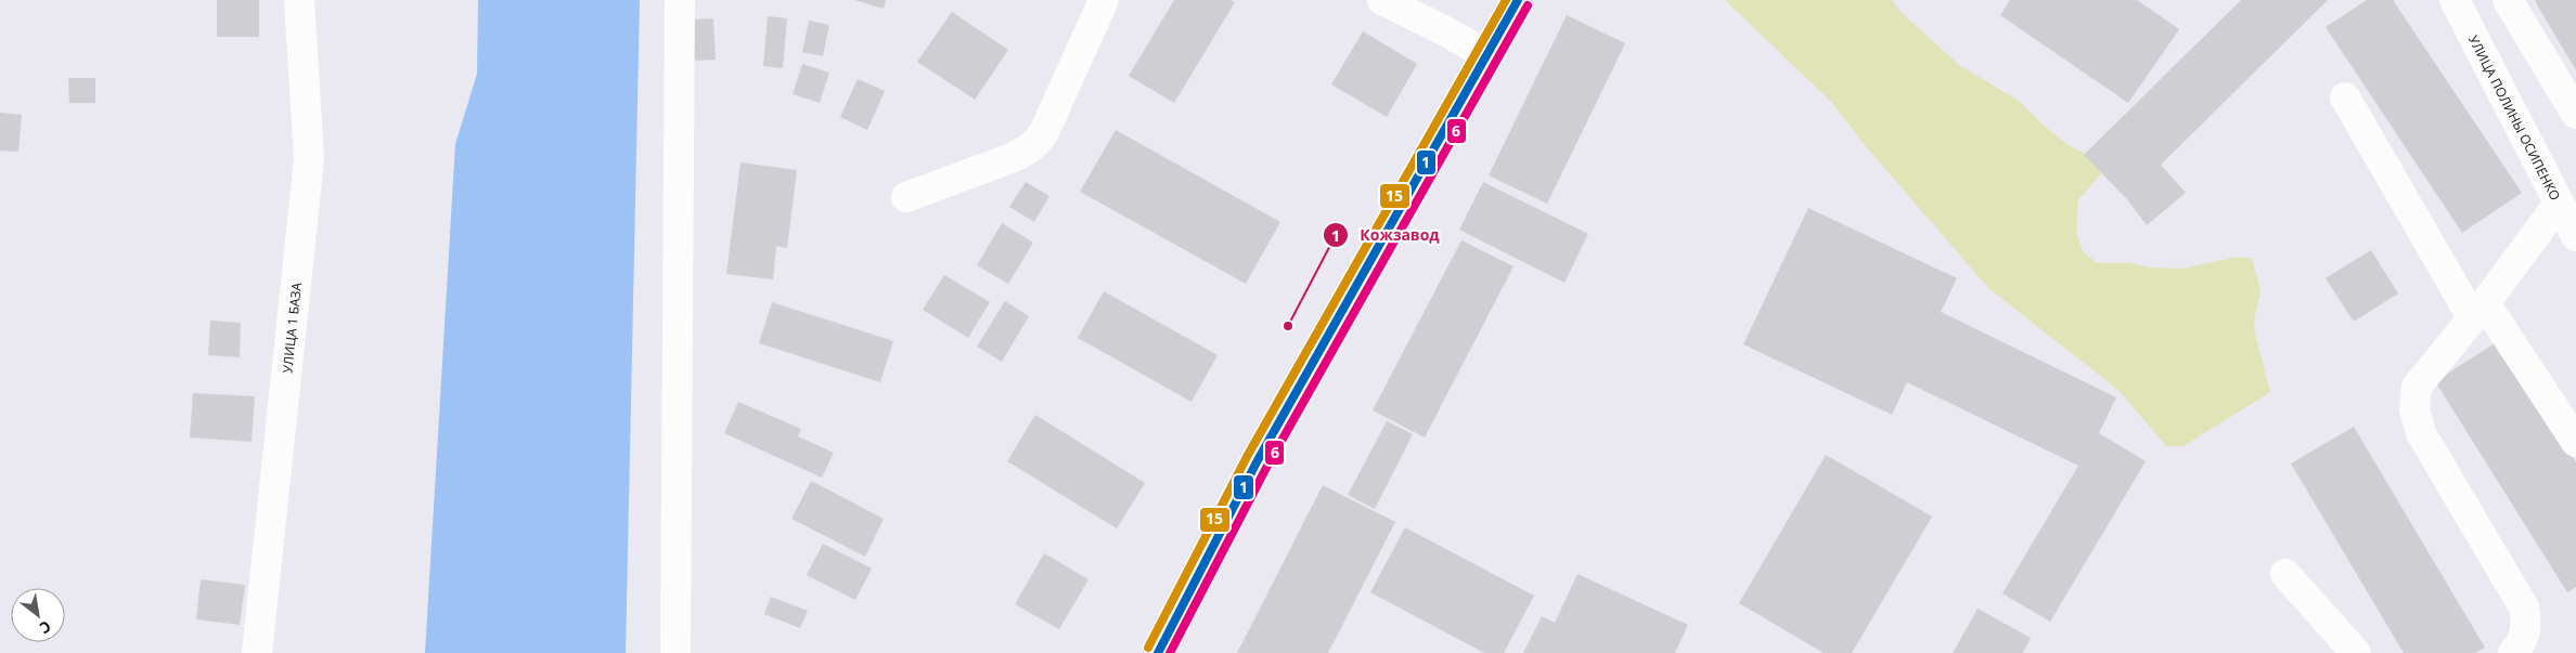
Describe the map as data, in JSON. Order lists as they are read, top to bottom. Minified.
{"streets":{"street":["УЛИЦА ПОЛИНЫ ОСИПЕНКО","УЛИЦА 1 БАЗА"]},"places":["Кожзавод"],"lines":["transit line 1","transit line 15","transit line 6"],"north":"bottom right"}
